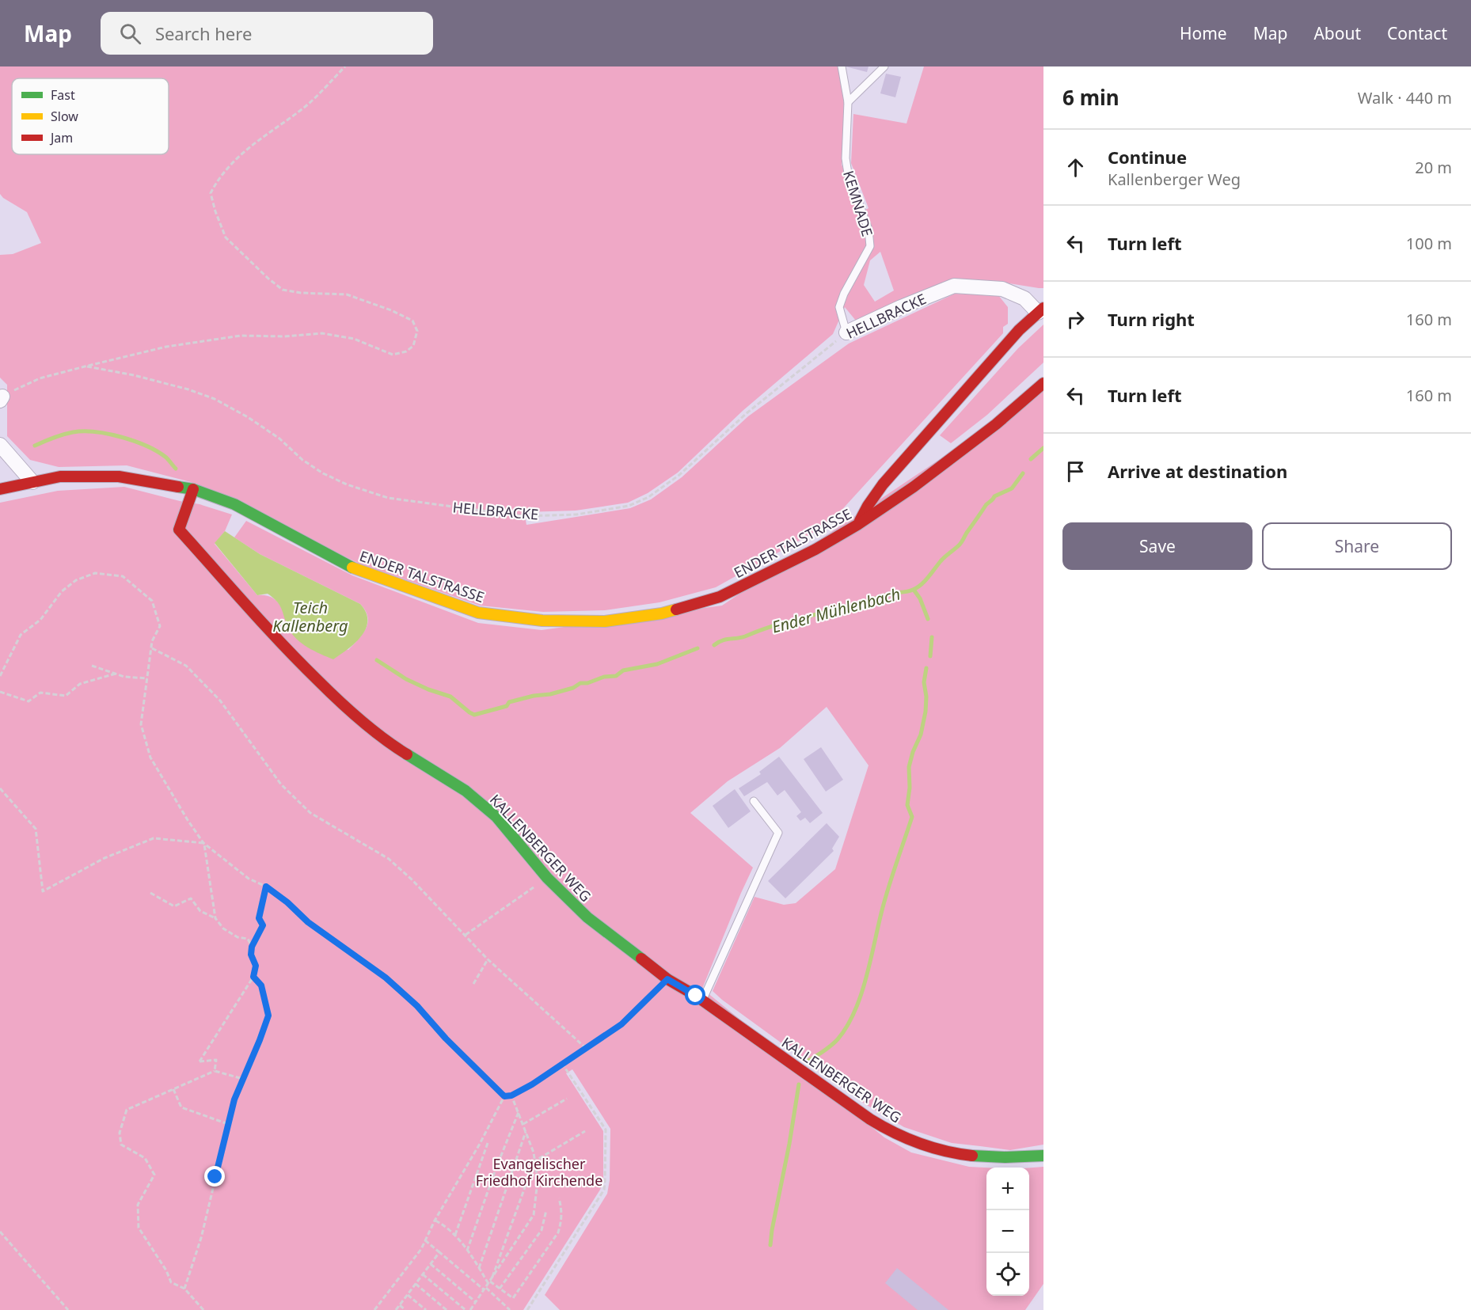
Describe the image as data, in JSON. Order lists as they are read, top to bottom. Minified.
{"streets":{"main road":["ENDER TALSTRASSE","KALLENBERGER WEG"],"street":["HELLBRACKE"],"lane":["KEMNADE"]},"crossings":[["KEMNADE","HELLBRACKE"],["ENDER TALSTRASSE","KALLENBERGER WEG"]],"water":["Teich Kallenberg","Ender Mühlenbach"],"parks":["Evangelischer Friedhof Kirchende"],"legend":["Fast","Slow","Jam"],"page":{"header":"Map","search":"Search here","nav":["Home","Map","About","Contact"],"heading":["6 min","Walk · 440 m"],"list":[["Continue","Kallenberger Weg","20 m"],["Turn left","100 m"],["Turn right","160 m"],["Turn left","160 m"],"Arrive at destination"],"buttons":["Save","Share"],"map_buttons":["+","−"]}}
